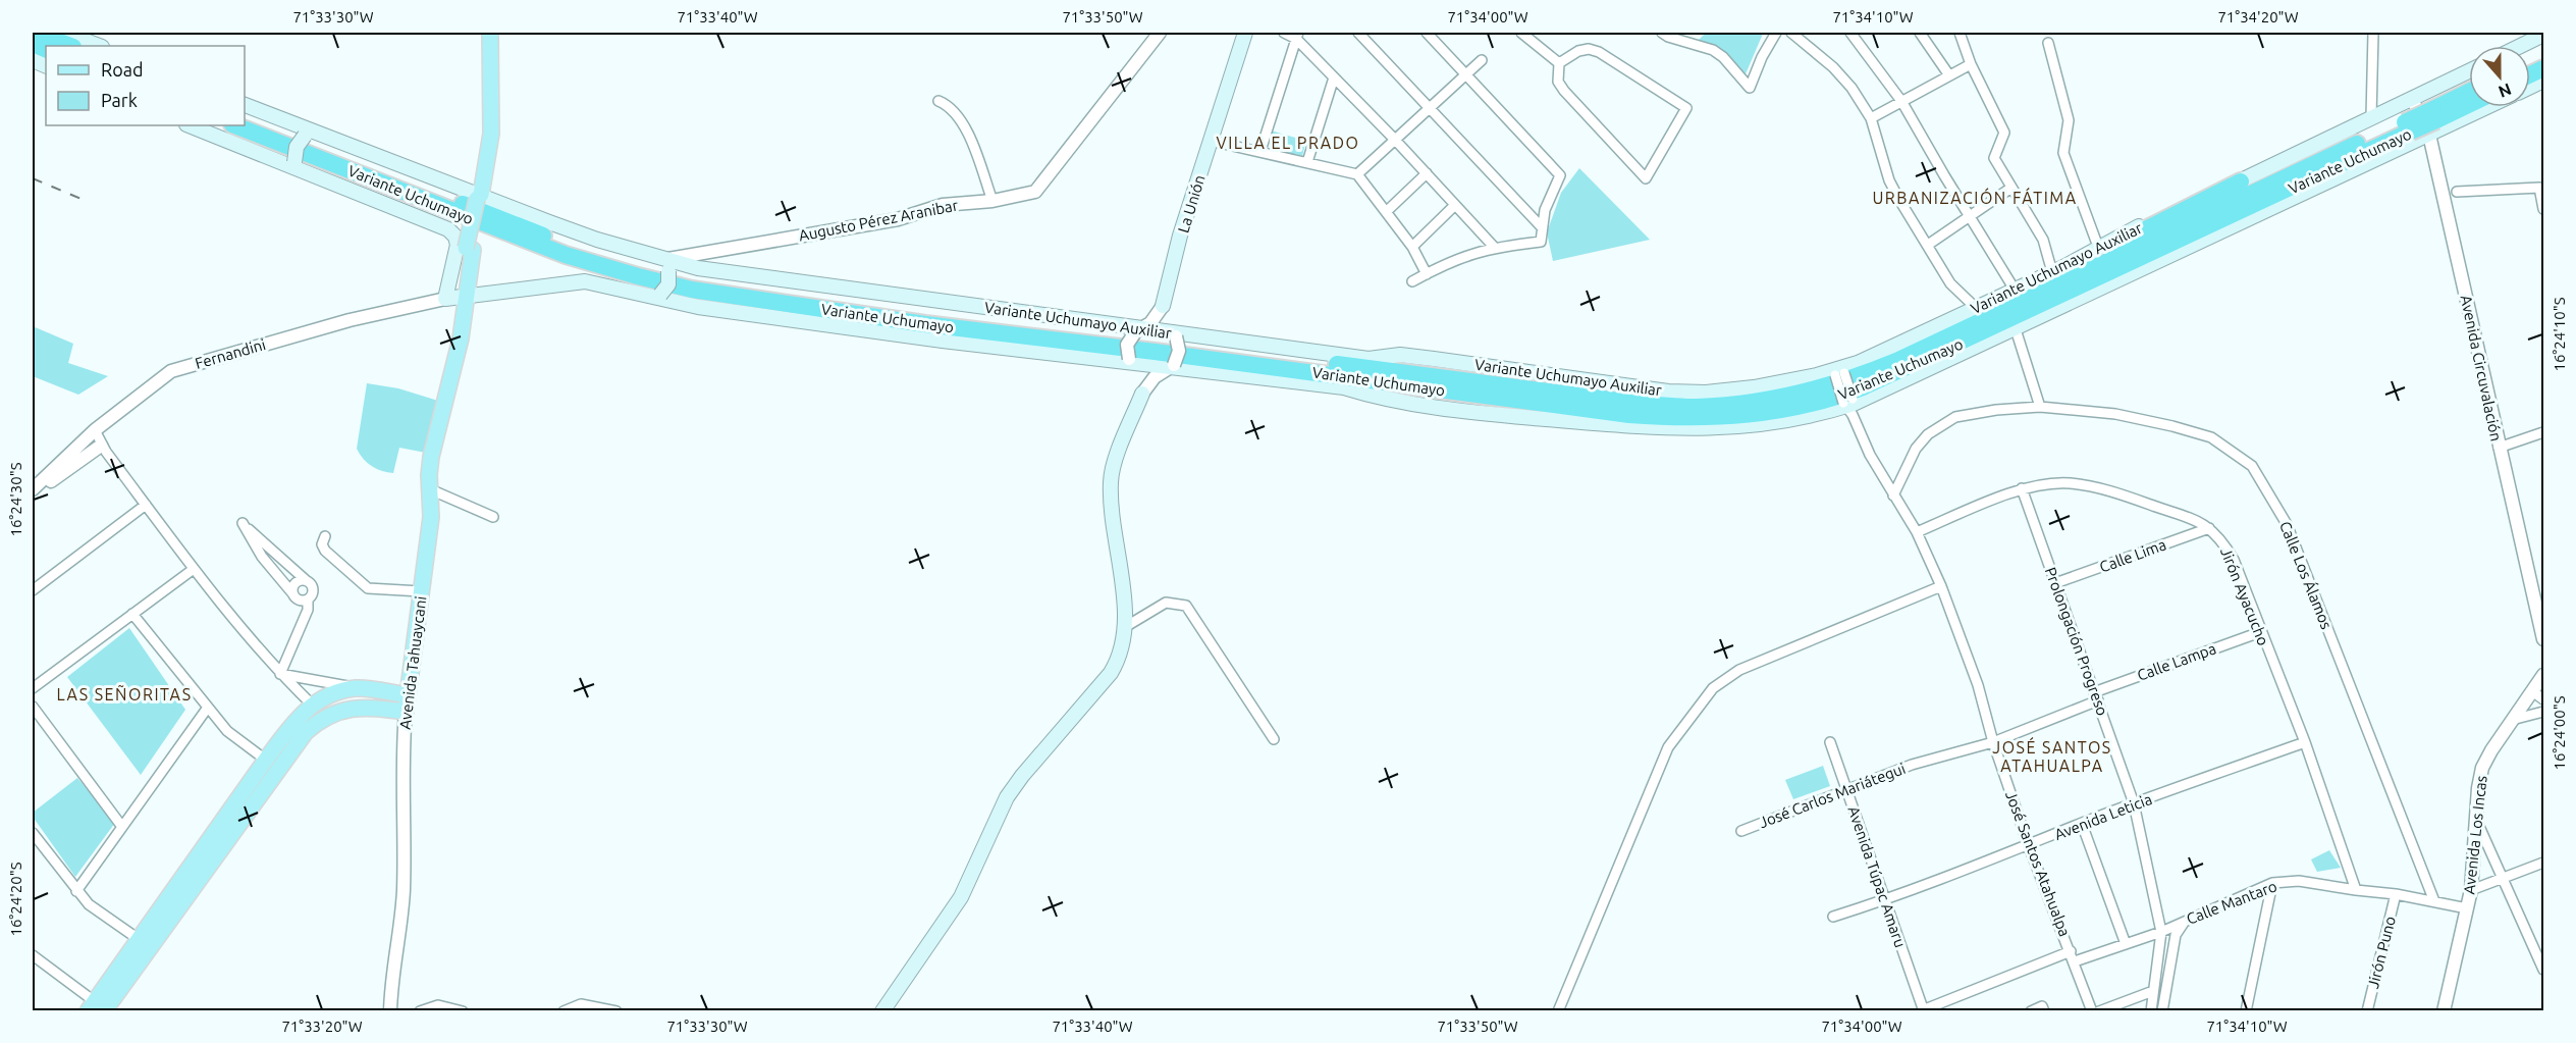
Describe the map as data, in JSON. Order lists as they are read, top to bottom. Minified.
{"streets":{"highway":["Variante Uchumayo"],"main road":["La Unión","Variante Uchumayo Auxiliar","Avenida Tahuaycani"],"street":["Augusto Pérez Aranibar","Fernandini","Avenida Circuvalación","Calle Lima","Calle Los Álamos","Jirón Ayacucho","Prolongación Progreso","Calle Lampa","José Carlos Mariátegui","Avenida Leticia","Avenida Los Incas","José Santos Atahualpa","Avenida Túpac Amaru","Calle Mantaro","Jirón Puno"]},"crossings":[["Variante Uchumayo","Augusto Pérez Aranibar"],["Variante Uchumayo","Variante Uchumayo Auxiliar"],["Variante Uchumayo","Fernandini"],["Variante Uchumayo","Avenida Circuvalación"],["Variante Uchumayo","Avenida Tahuaycani"],["Variante Uchumayo","José Santos Atahualpa"],["Augusto Pérez Aranibar","Variante Uchumayo Auxiliar"],["Variante Uchumayo Auxiliar","Avenida Circuvalación"],["Variante Uchumayo Auxiliar","José Santos Atahualpa"],["Fernandini","Avenida Tahuaycani"],["Calle Lima","Jirón Ayacucho"],["Calle Lima","Prolongación Progreso"],["Calle Los Álamos","José Santos Atahualpa"],["Calle Los Álamos","Calle Mantaro"],["Jirón Ayacucho","Prolongación Progreso"],["Jirón Ayacucho","Calle Lampa"],["Jirón Ayacucho","Avenida Leticia"],["Jirón Ayacucho","José Santos Atahualpa"],["Jirón Ayacucho","Calle Mantaro"],["Prolongación Progreso","Calle Lampa"],["Prolongación Progreso","Avenida Leticia"],["Prolongación Progreso","Calle Mantaro"],["Calle Lampa","José Carlos Mariátegui"],["Calle Lampa","José Santos Atahualpa"],["José Carlos Mariátegui","José Santos Atahualpa"],["José Carlos Mariátegui","Avenida Túpac Amaru"],["Avenida Leticia","José Santos Atahualpa"],["Avenida Leticia","Avenida Túpac Amaru"],["Avenida Los Incas","Calle Mantaro"],["José Santos Atahualpa","Calle Mantaro"],["Calle Mantaro","Jirón Puno"]],"districts":["VILLA EL PRADO","URBANIZACIÓN FÁTIMA","LAS SEÑORITAS","JOSÉ SANTOS ATAHUALPA"],"legend":["Road","Park"],"north":"bottom","coordinates":["71°33'30\"W","71°33'40\"W","71°33'50\"W","71°34'00\"W","71°34'10\"W","71°34'20\"W","16°24'10\"S","16°24'30\"S","16°24'00\"S","16°24'20\"S","71°33'20\"W"]}
